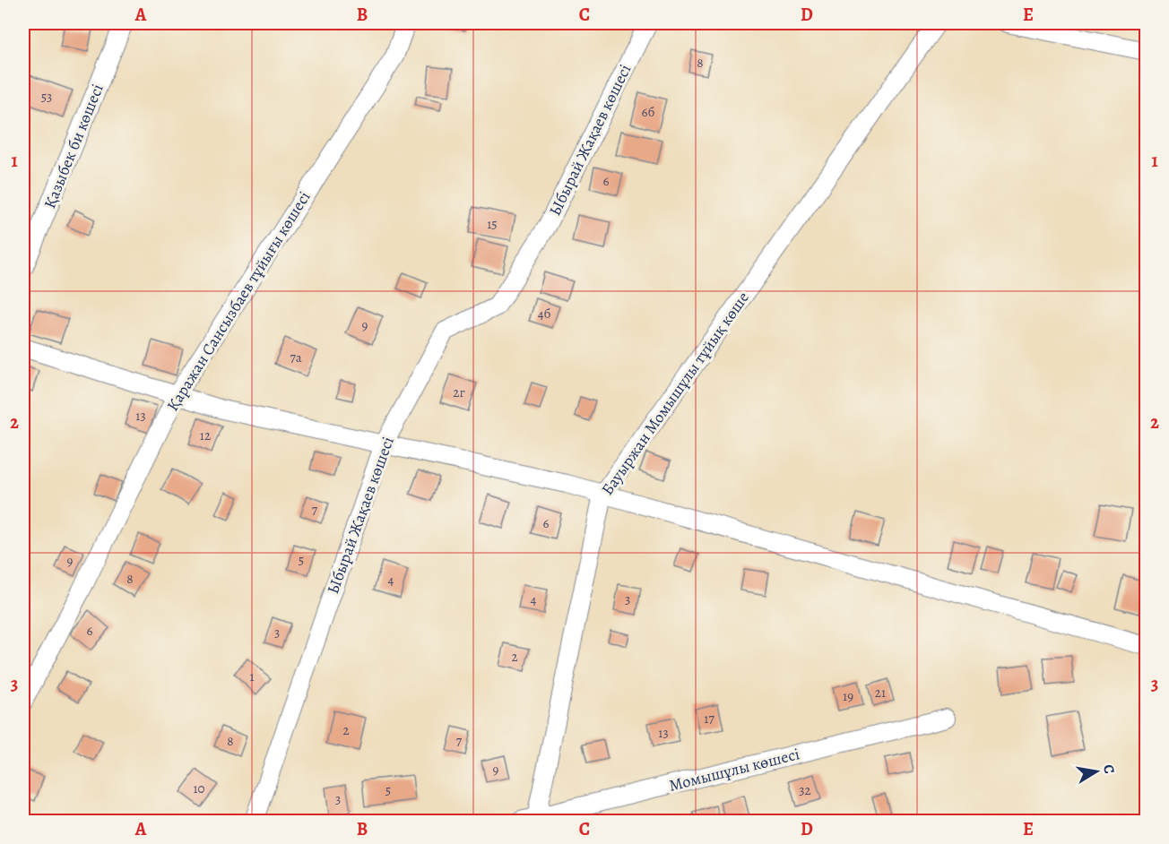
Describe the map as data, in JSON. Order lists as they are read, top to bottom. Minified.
{"streets":{"street":["Ыбырай Жақаев көшесі","Қазыбек би көшесі","Қаражан Сансызбаев тұйығы көшесі","Бауыржан Момышұлы тұйық көше","Момышұлы көшесі"]},"crossings":[["Бауыржан Момышұлы тұйық көше","Момышұлы көшесі"]],"house_numbers":["8","53","6б","6","15","4б","9","7а","2г","13","12","7","6","5","9","8","4","4","3","6","3","2","1","21","19","17","2","13","8","7","9","10","5","32","3"],"north":"right","grid":{"columns":["A","B","C","D","E"],"rows":["1","2","3"]}}
